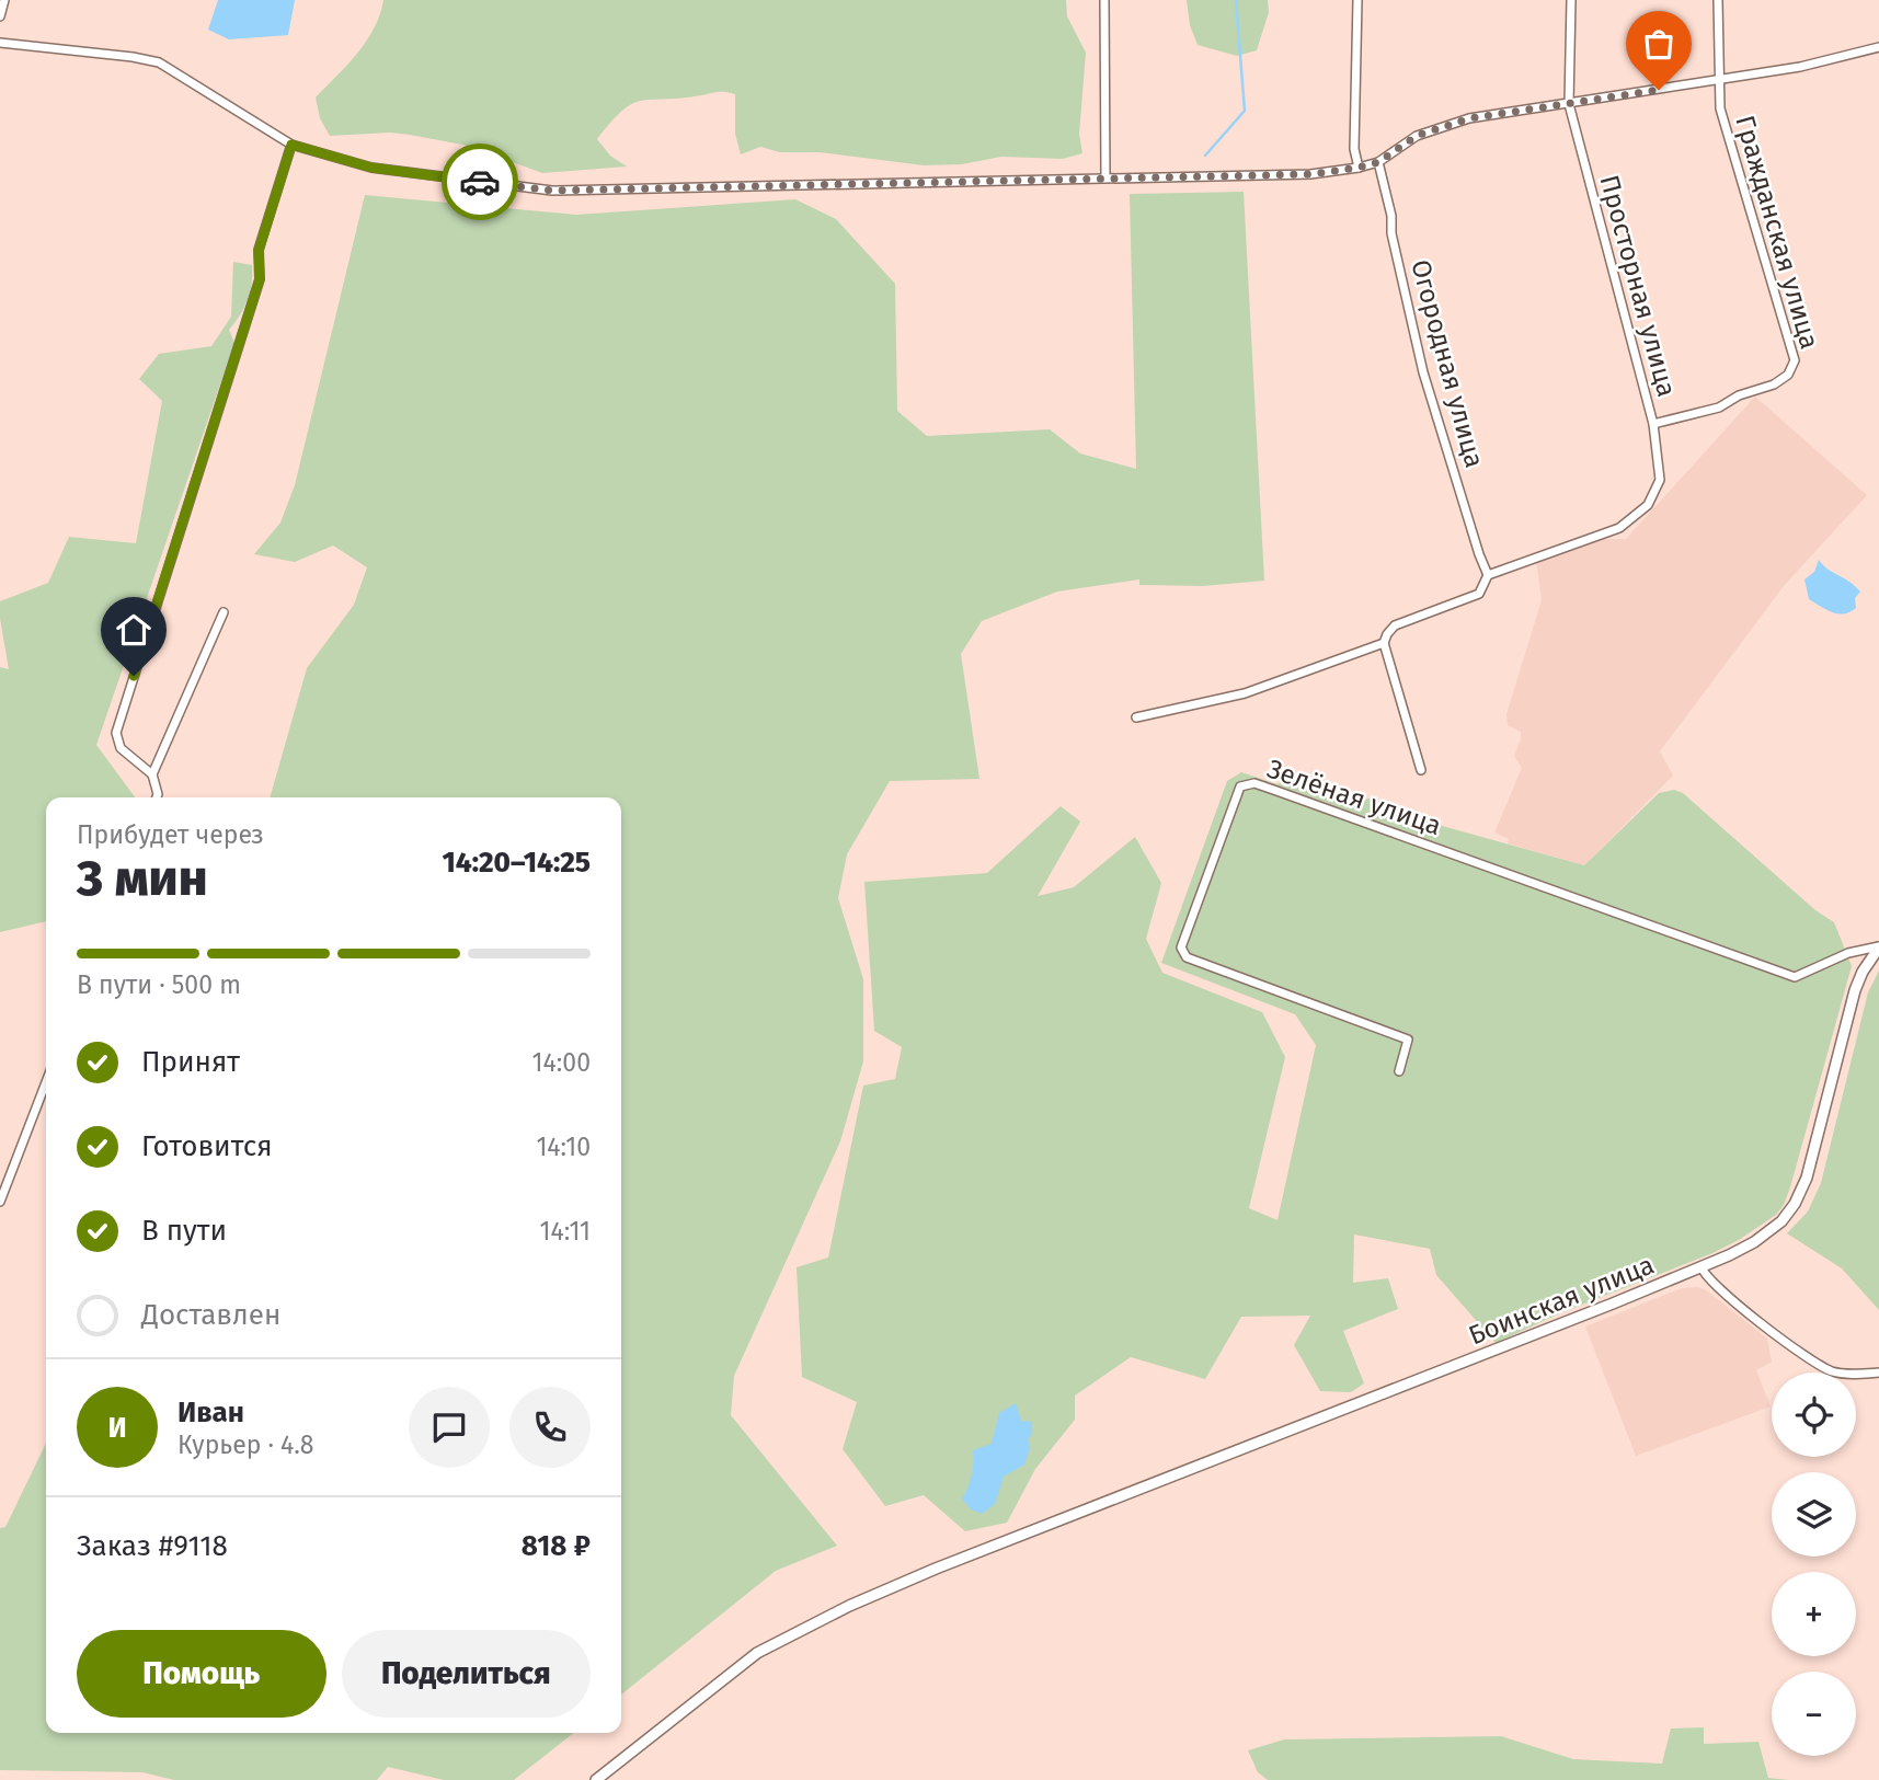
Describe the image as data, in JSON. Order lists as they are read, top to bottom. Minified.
{"streets":{"street":["Гражданская улица","Просторная улица","Огородная улица","Зелёная улица","Боинская улица"]},"crossings":[["Гражданская улица","Просторная улица"],["Просторная улица","Огородная улица"],["Зелёная улица","Боинская улица"]],"page":{"heading":["3 мин","Прибудет через","14:20–14:25"],"panel":["Иван","Курьер · 4.8","Заказ #9118","818 ₽"],"bar":"В пути · 500 m","list":[["Принят","14:00"],["Готовится","14:10"],["В пути","14:11"],"Доставлен"],"map_buttons":["+","−"],"round":"И","buttons":["Помощь","Поделиться"]}}
